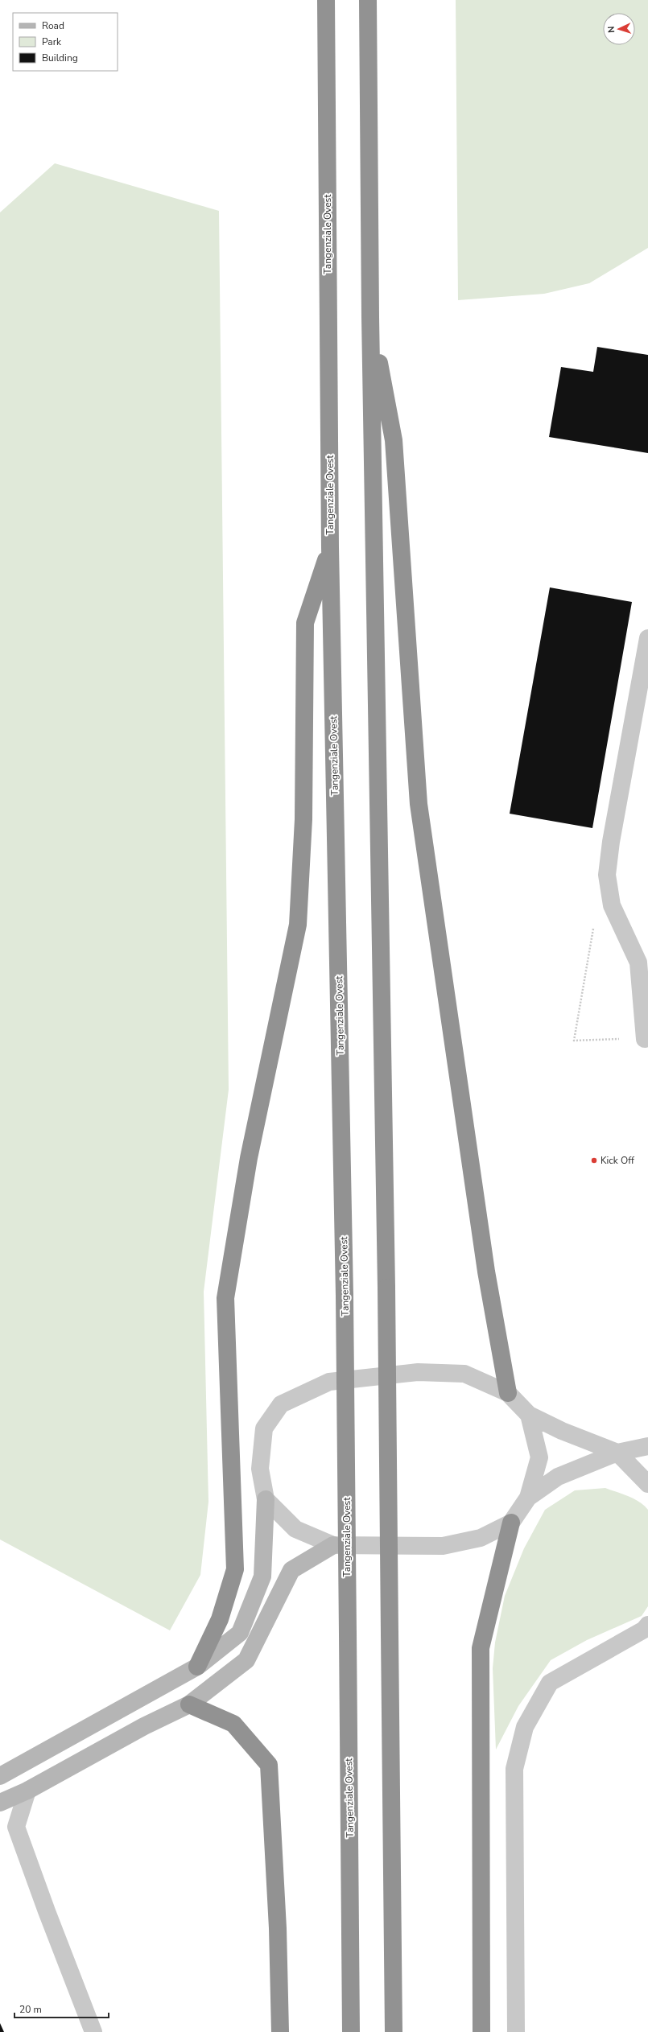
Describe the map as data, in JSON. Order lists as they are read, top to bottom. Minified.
{"streets":{"highway":["Tangenziale Ovest"]},"places":["Kick Off"],"legend":["Road","Park","Building"],"scale_bar":"20 m","north":"left"}
